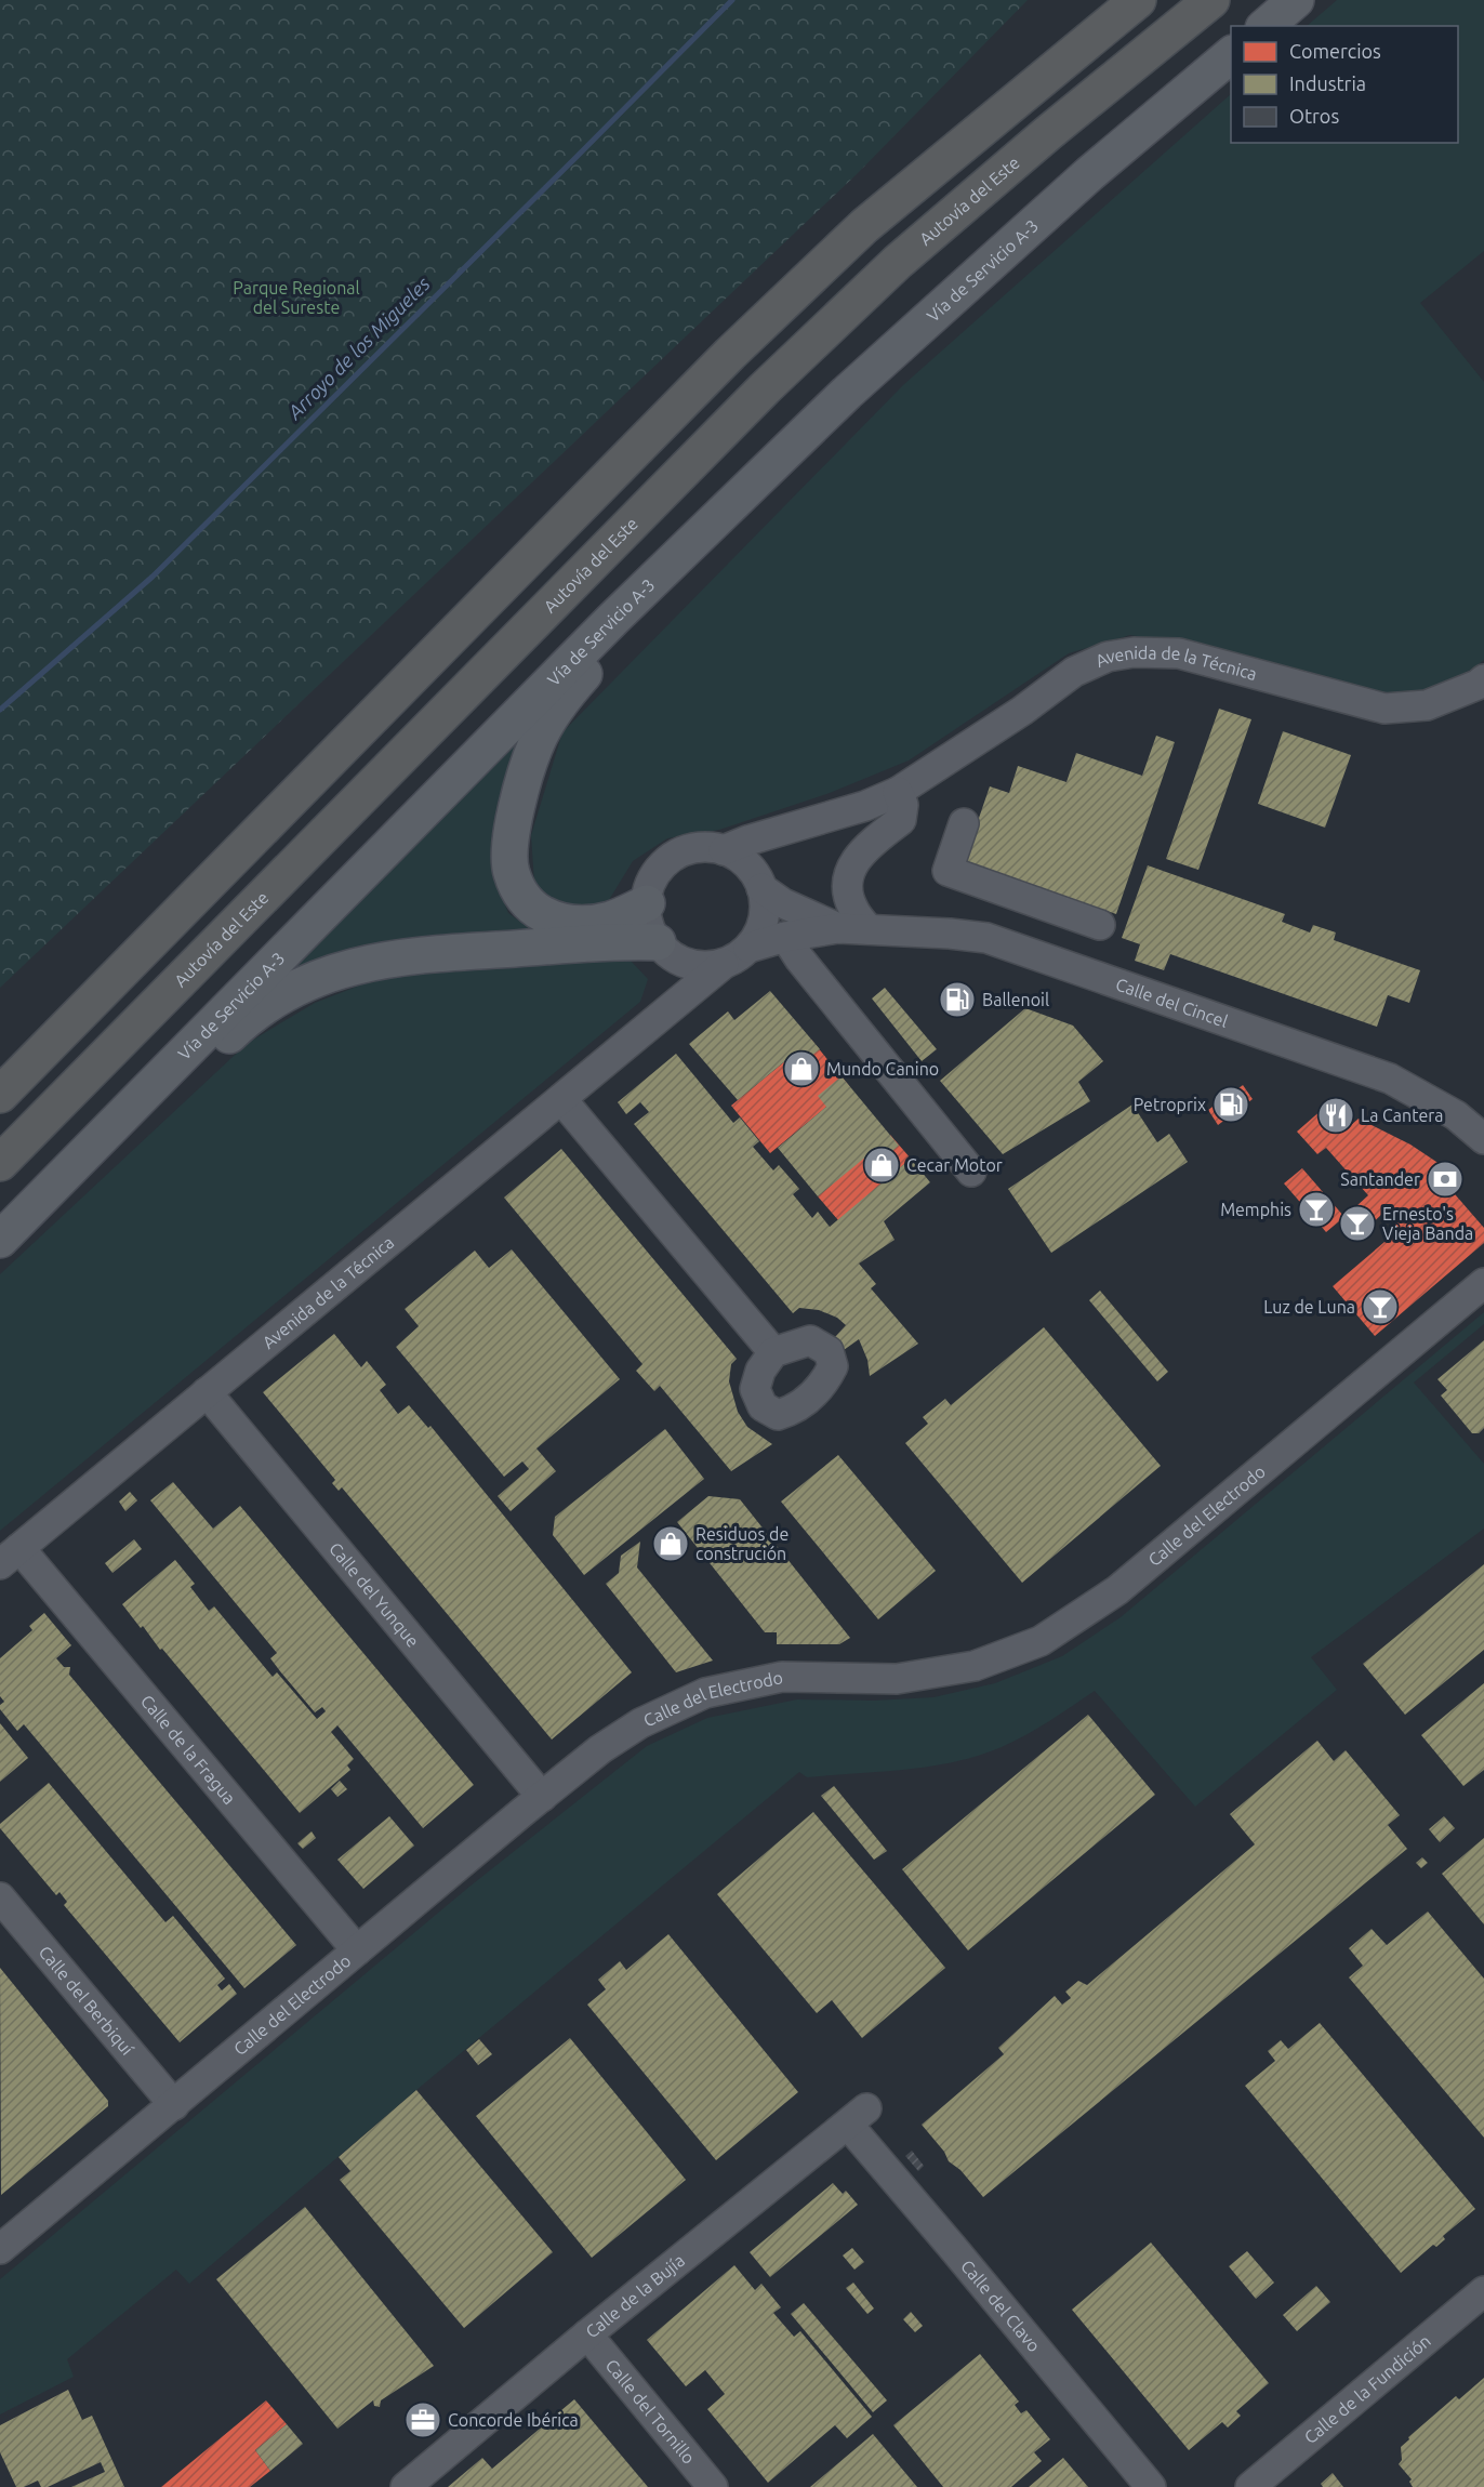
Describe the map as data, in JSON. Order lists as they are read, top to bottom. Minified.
{"streets":{"highway":["Autovía del Este"],"main road":["Vía de Servicio A-3"],"street":["Avenida de la Técnica","Calle del Cincel","Calle del Electrodo","Calle del Yunque","Calle de la Fragua","Calle del Berbiquí","Calle de la Bujía","Calle del Clavo","Calle de la Fundición","Calle del Tornillo"]},"crossings":[["Avenida de la Técnica","Calle del Yunque"],["Avenida de la Técnica","Calle de la Fragua"],["Calle del Electrodo","Calle del Yunque"],["Calle del Electrodo","Calle de la Fragua"],["Calle del Electrodo","Calle del Berbiquí"],["Calle de la Bujía","Calle del Clavo"],["Calle de la Bujía","Calle del Tornillo"]],"water":["Arroyo de los Migueles"],"parks":["Parque Regional del Sureste"],"places":{"fuel station":["Ballenoil","Petroprix"],"shop":["Mundo Canino","Cecar Motor","Residuos de construción"],"restaurant":["La Cantera"],"bank":["Santander"],"bar":["Memphis","Ernesto's Vieja Banda","Luz de Luna"],"office":["Concorde Ibérica"]},"legend":["Comercios","Industria","Otros"]}
